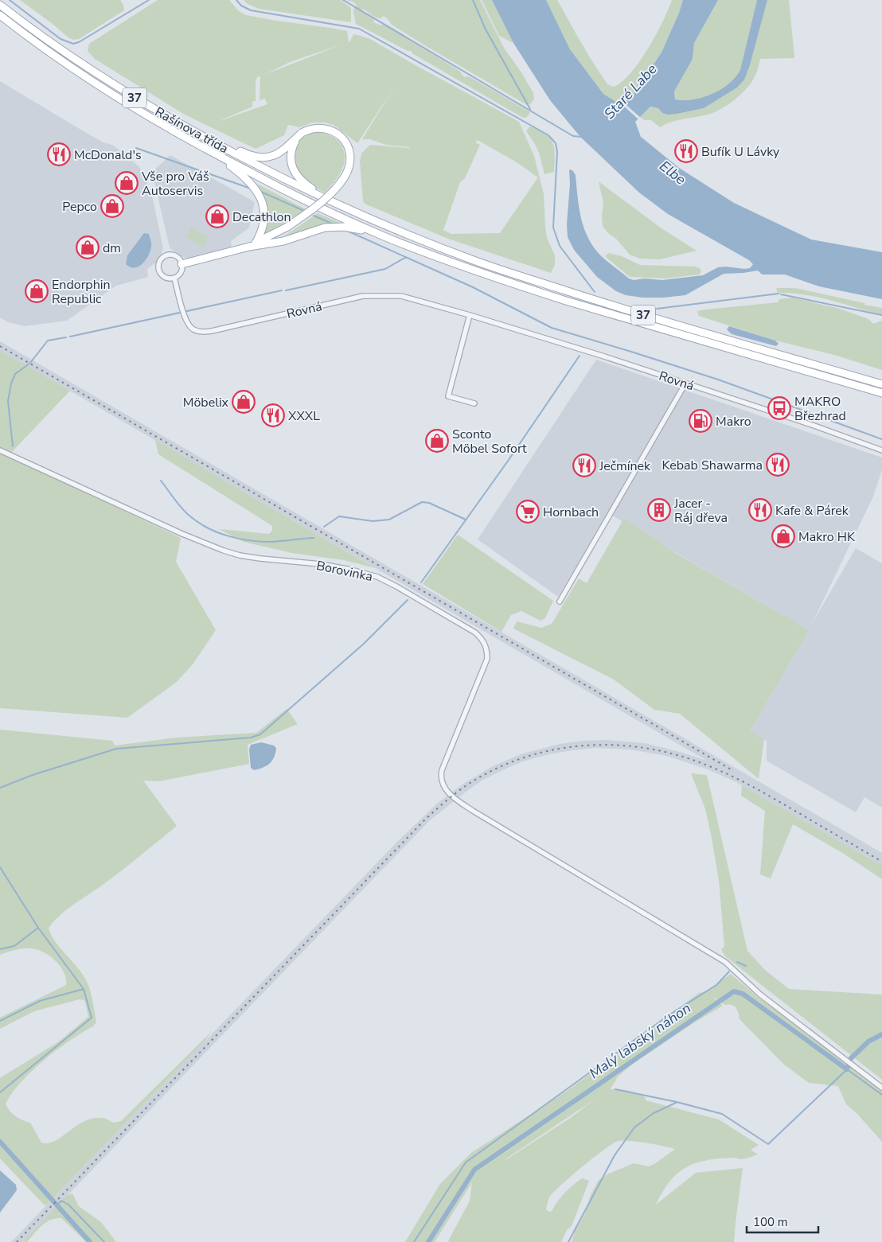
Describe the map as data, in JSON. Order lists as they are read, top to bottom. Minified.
{"streets":{"main road":["37","Rašínova třída"],"street":["Rovná","Borovinka"]},"crossings":[["37","Rašínova třída"]],"water":["Staré Labe","Elbe","Malý labský náhon"],"places":{"restaurant":["Bufík U Lávky","McDonald's","XXXL","Kebab Shawarma","Ječmínek","Kafe & Párek"],"shop":["Vše pro Váš Autoservis","Pepco","Decathlon","dm","Endorphin Republic","Möbelix","Sconto Möbel Sofort","Makro HK"],"bus stop":["MAKRO Březhrad"],"fuel station":["Makro"],"building":["Jacer - Ráj dřeva"],"supermarket":["Hornbach"]},"scale_bar":"100 m"}
